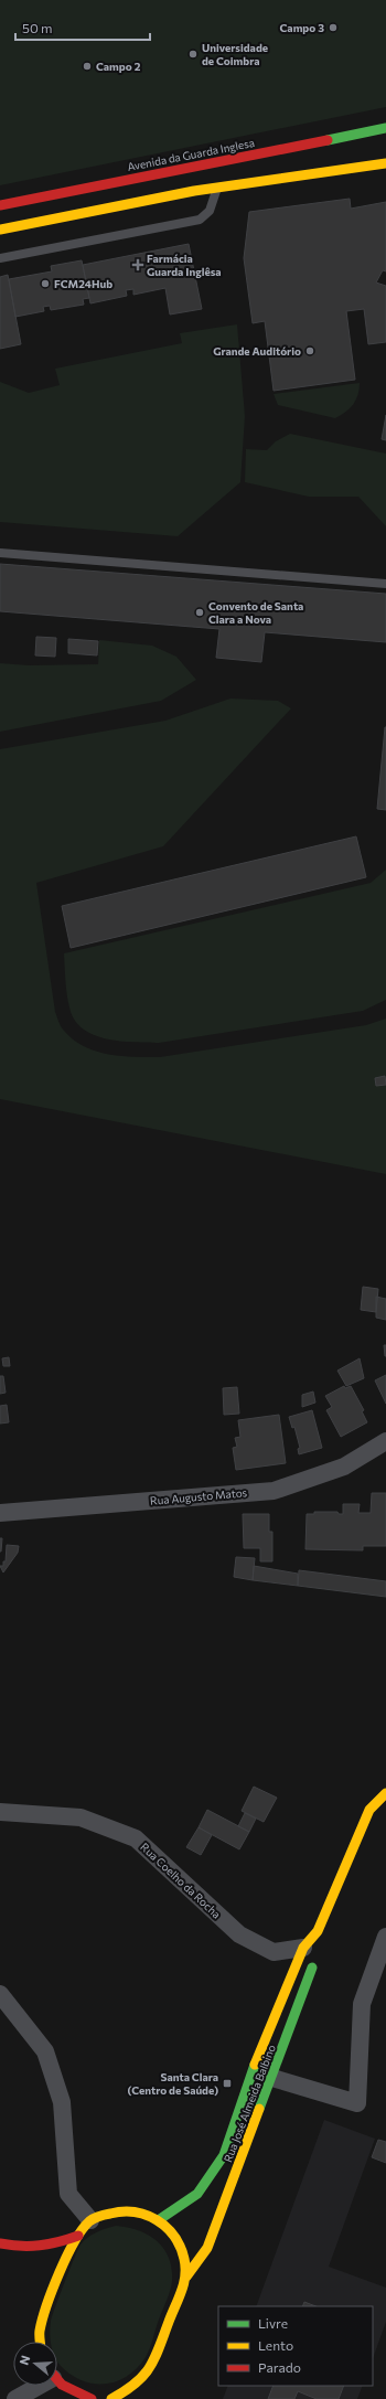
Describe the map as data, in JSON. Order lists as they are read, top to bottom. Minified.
{"streets":{"street":["Avenida da Guarda Inglesa","Rua Augusto Matos","Rua Coelho da Rocha","Rua José Almeida Balbino"]},"crossings":[["Rua Coelho da Rocha","Rua José Almeida Balbino"]],"places":{"other":["Campo 3","Universidade de Coimbra","Campo 2","FCM24Hub","Grande Auditório","Convento de Santa Clara a Nova"],"health":["Farmácia Guarda Inglêsa"],"transit":["Santa Clara (Centro de Saúde)"]},"legend":["Livre","Lento","Parado"],"scale_bar":"50 m","north":"left"}
